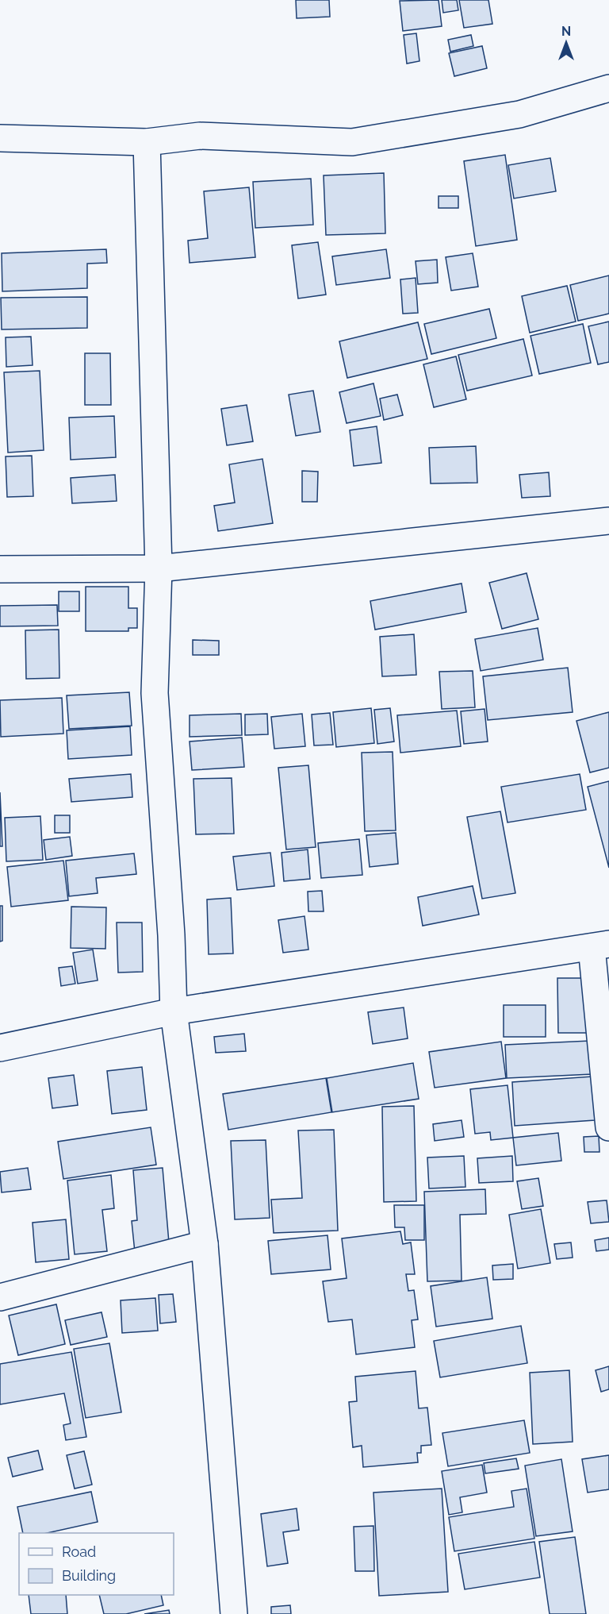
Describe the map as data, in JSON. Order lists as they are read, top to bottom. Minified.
{"legend":["Road","Building"],"north":"top"}
